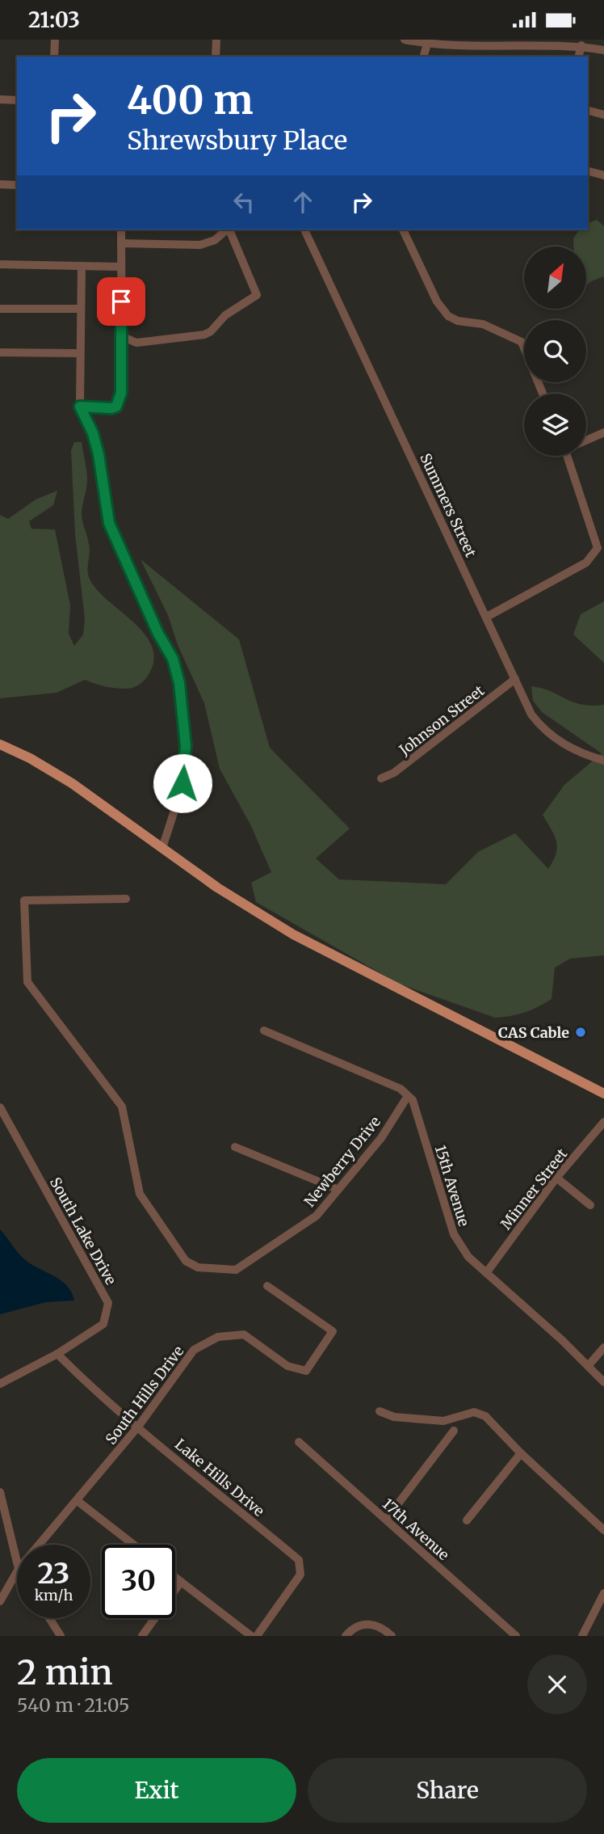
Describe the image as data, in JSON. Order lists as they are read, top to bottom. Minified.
{"streets":{"street":["Summers Street","Johnson Street","Newberry Drive","15th Avenue","Minner Street","South Lake Drive","South Hills Drive","Lake Hills Drive","17th Avenue"]},"crossings":[["Summers Street","Johnson Street"],["Newberry Drive","15th Avenue"],["15th Avenue","Minner Street"],["South Lake Drive","Lake Hills Drive"],["South Hills Drive","Lake Hills Drive"]],"places":["CAS Cable"],"north":"top right","page":{"status":"21:03","turn":["400 m","Shrewsbury Place"],"speed":"23 km/h","limit":"30","heading":["2 min","540 m · 21:05"],"buttons":["Exit","Share"]}}
